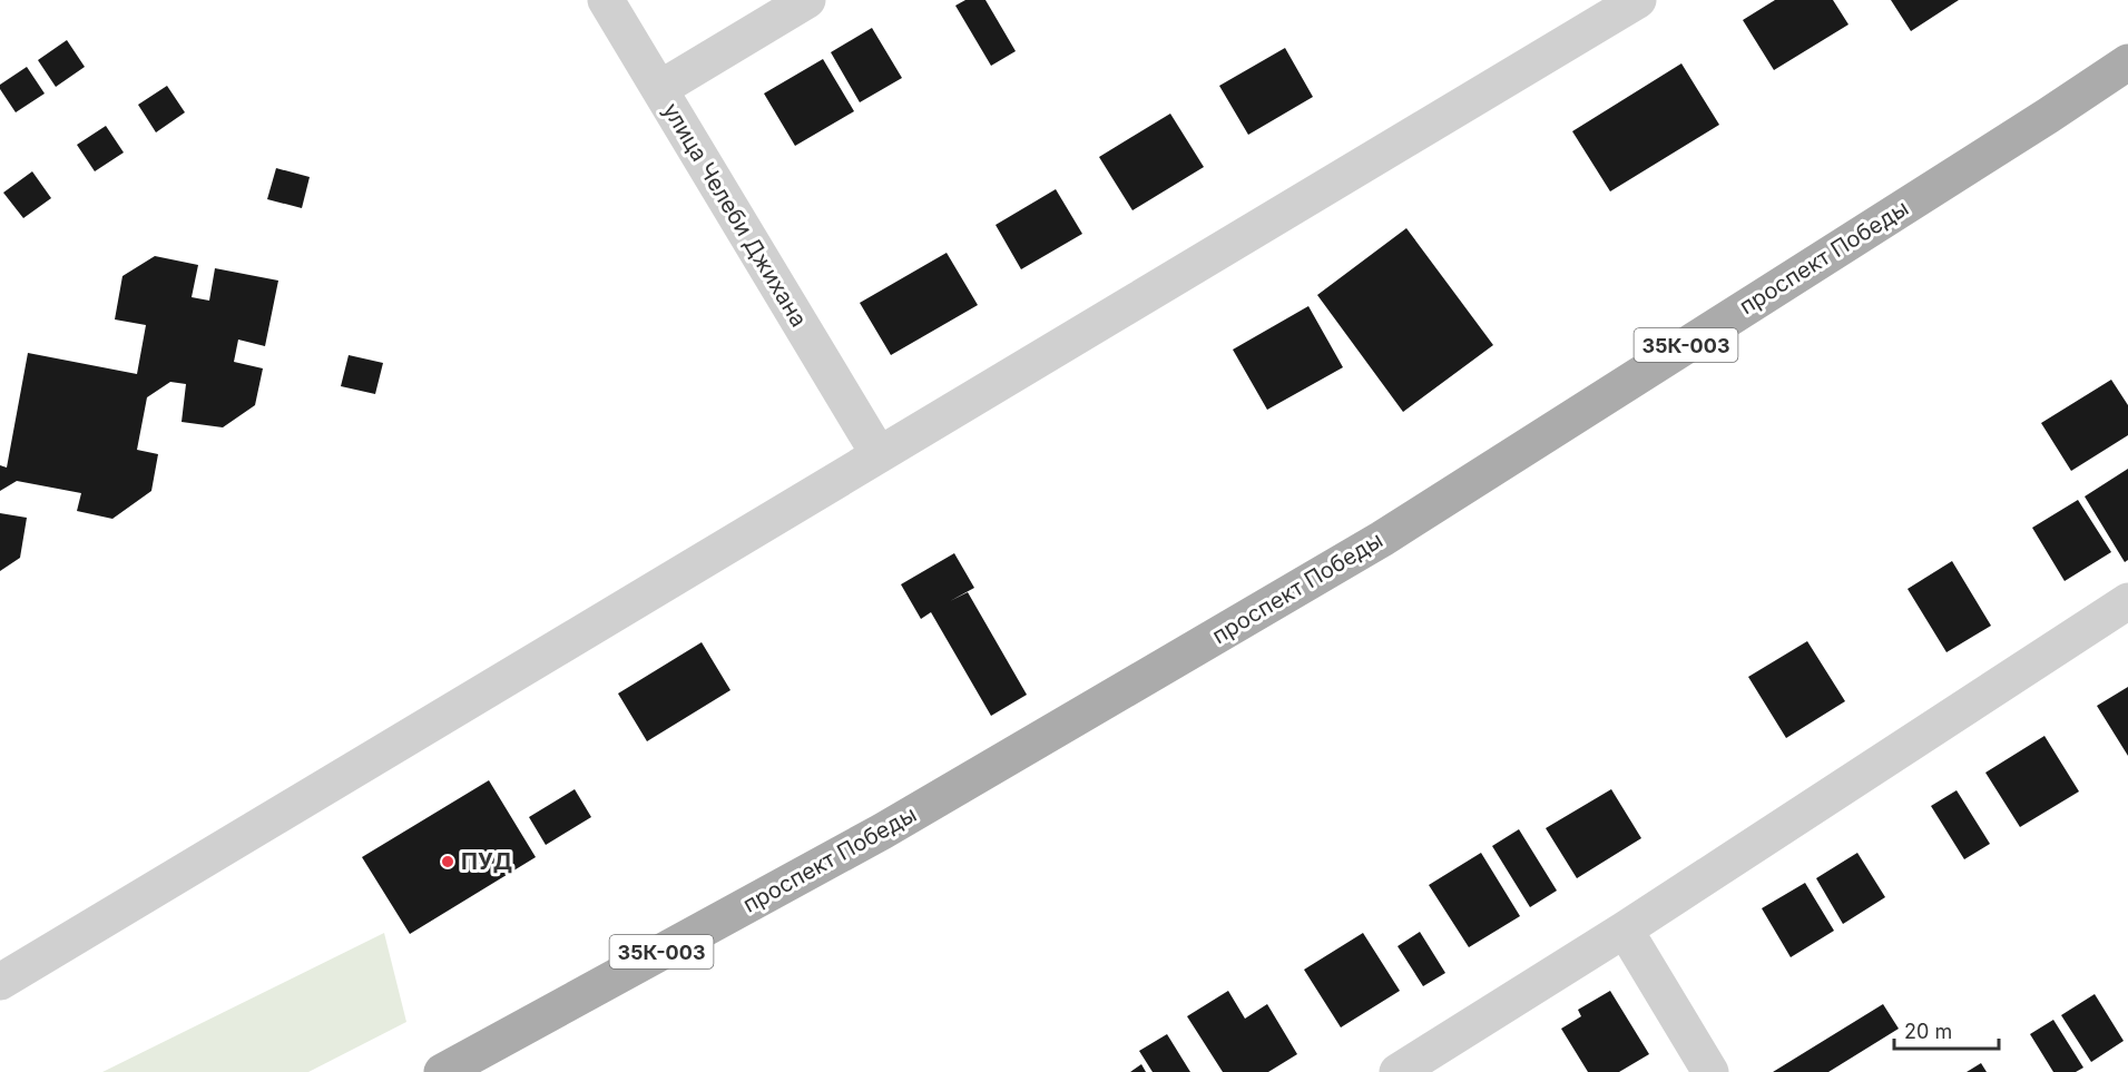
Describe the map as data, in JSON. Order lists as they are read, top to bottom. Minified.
{"streets":{"main road":["проспект Победы","35К-003"],"street":["улица Челеби Джихана"]},"places":["ПУД"],"scale_bar":"20 m"}
